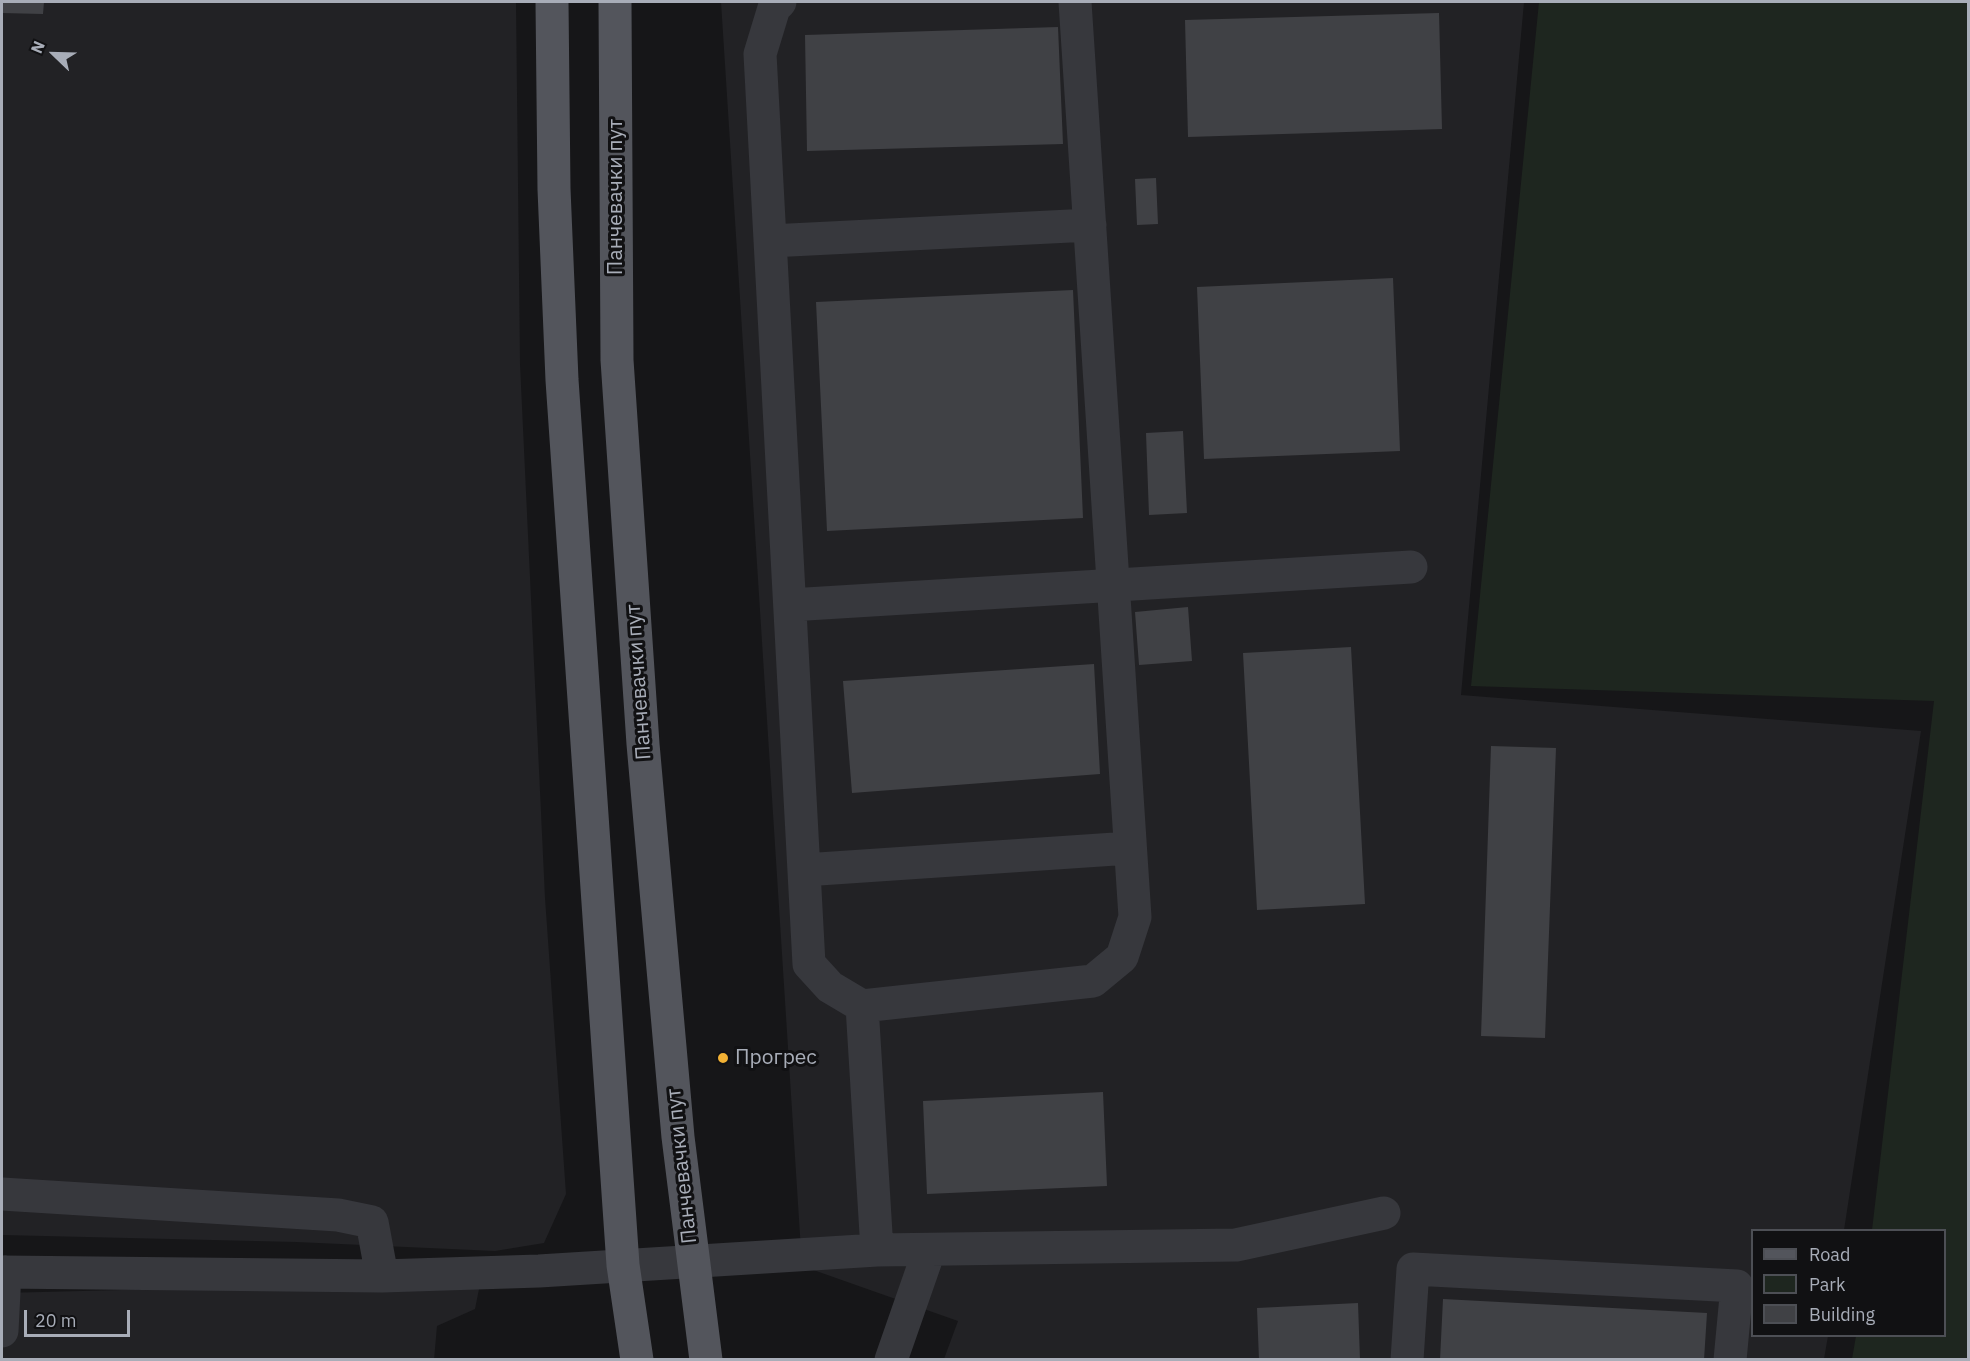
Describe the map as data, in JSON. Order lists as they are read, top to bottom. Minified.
{"streets":{"main road":["Панчевачки пут"]},"places":["Прогрес"],"legend":["Road","Park","Building"],"scale_bar":"20 m","north":"top left"}
